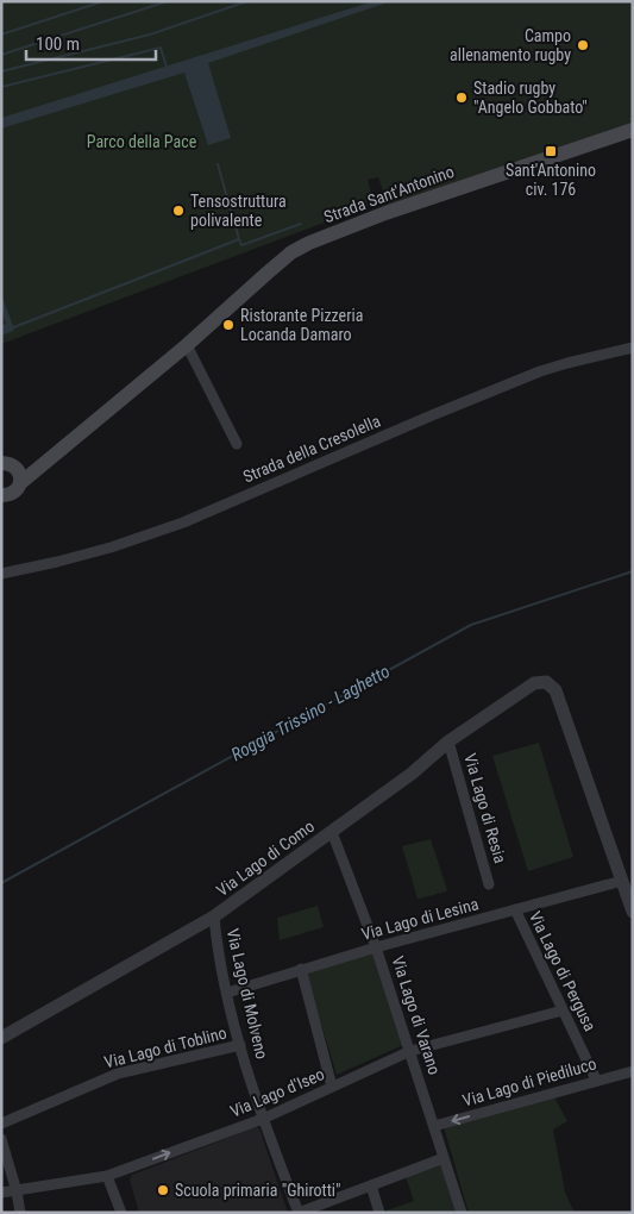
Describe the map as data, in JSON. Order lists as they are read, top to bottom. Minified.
{"streets":{"main road":["Strada Sant'Antonino"],"street":["Strada della Cresolella","Via Lago di Resia","Via Lago di Como","Via Lago di Lesina","Via Lago di Pergusa","Via Lago di Molveno","Via Lago di Varano","Via Lago di Toblino","Via Lago di Piediluco","Via Lago d'Iseo"]},"crossings":[["Via Lago di Resia","Via Lago di Como"],["Via Lago di Como","Via Lago di Lesina"],["Via Lago di Como","Via Lago di Molveno"],["Via Lago di Como","Via Lago di Varano"],["Via Lago di Lesina","Via Lago di Pergusa"],["Via Lago di Lesina","Via Lago di Molveno"],["Via Lago di Lesina","Via Lago di Varano"],["Via Lago di Pergusa","Via Lago di Piediluco"],["Via Lago di Pergusa","Via Lago d'Iseo"],["Via Lago di Molveno","Via Lago di Toblino"],["Via Lago di Molveno","Via Lago d'Iseo"],["Via Lago di Varano","Via Lago di Piediluco"],["Via Lago di Varano","Via Lago d'Iseo"]],"one_way":["Via Lago di Piediluco"],"water":["Roggia Trissino - Laghetto"],"parks":["Parco della Pace"],"places":{"other":["Campo allenamento rugby","Stadio rugby \"Angelo Gobbato\"","Tensostruttura polivalente","Ristorante Pizzeria Locanda Damaro","Scuola primaria \"Ghirotti\""],"transit":["Sant'Antonino civ. 176"]},"scale_bar":"100 m"}
